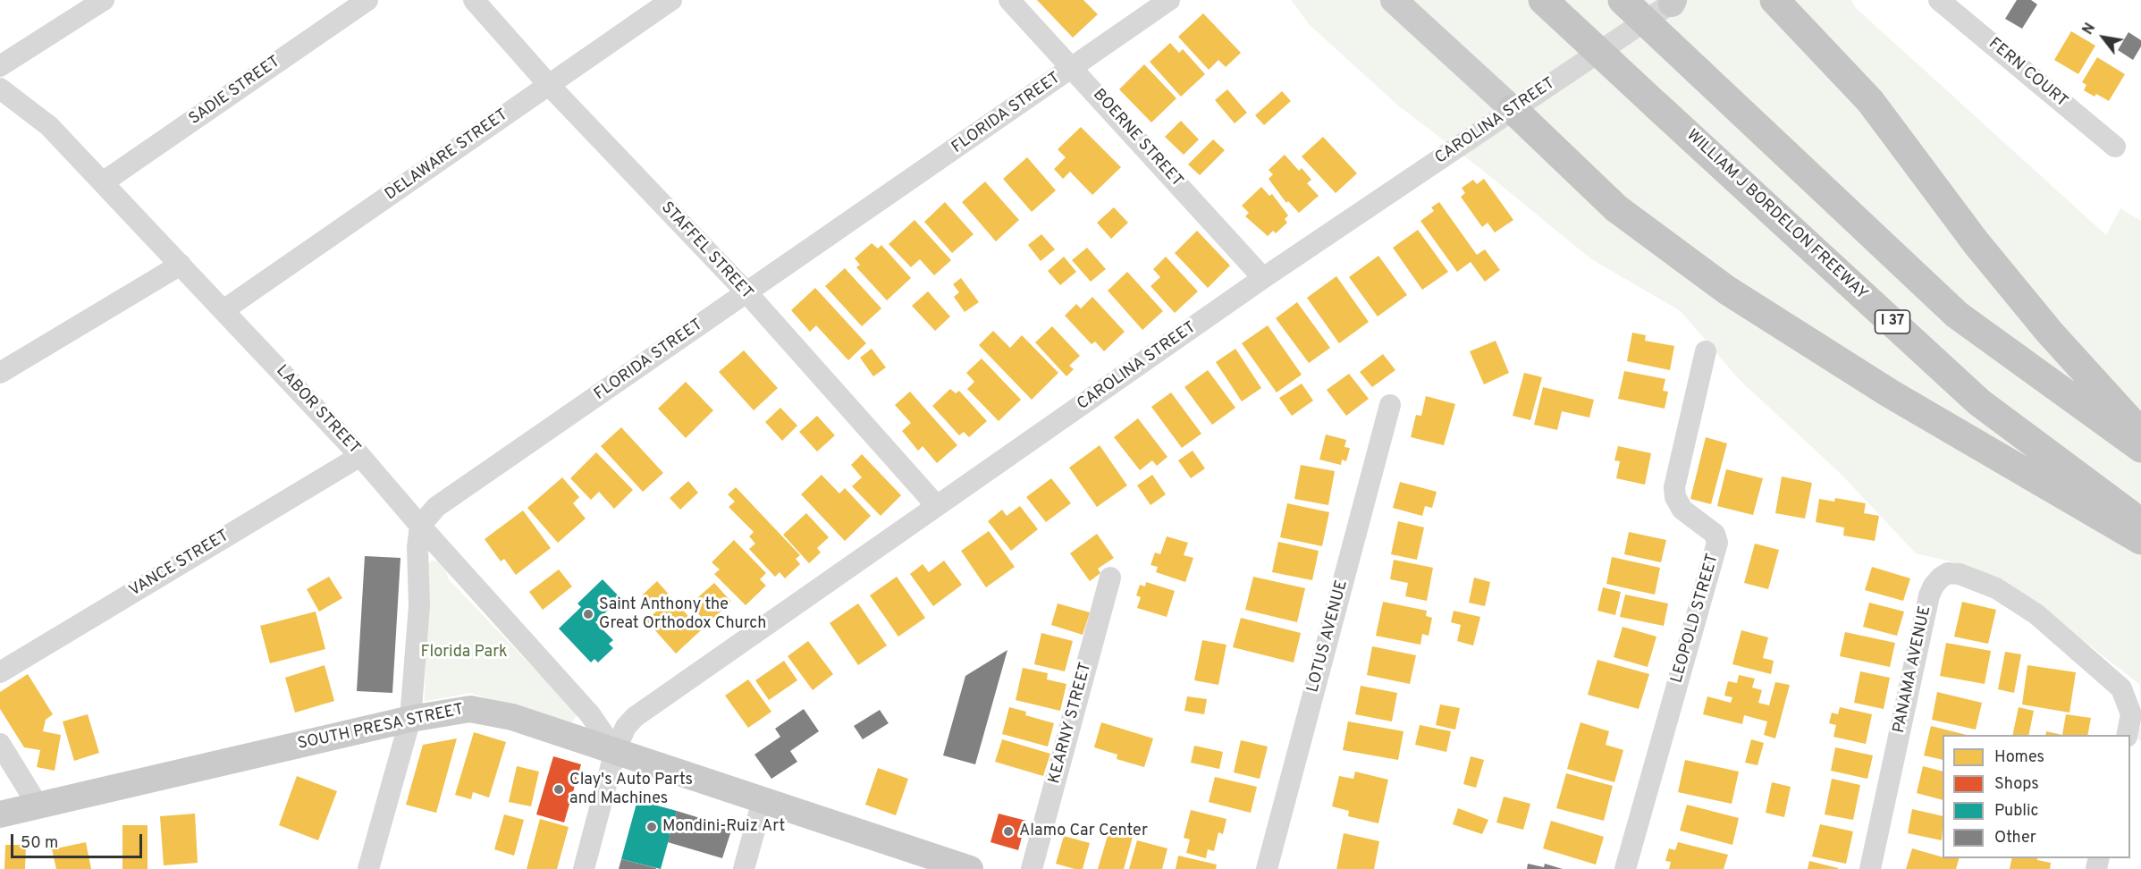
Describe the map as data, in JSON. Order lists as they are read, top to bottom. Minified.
{"streets":{"highway":["WILLIAM J BORDELON FREEWAY","I 37"],"main road":["SOUTH PRESA STREET"],"street":["FERN COURT","SADIE STREET","FLORIDA STREET","CAROLINA STREET","BOERNE STREET","DELAWARE STREET","STAFFEL STREET","LABOR STREET","VANCE STREET","LEOPOLD STREET","LOTUS AVENUE","PANAMA AVENUE","KEARNY STREET"]},"crossings":[["SADIE STREET","LABOR STREET"],["FLORIDA STREET","BOERNE STREET"],["FLORIDA STREET","STAFFEL STREET"],["FLORIDA STREET","LABOR STREET"],["CAROLINA STREET","BOERNE STREET"],["CAROLINA STREET","STAFFEL STREET"],["CAROLINA STREET","LABOR STREET"],["CAROLINA STREET","SOUTH PRESA STREET"],["DELAWARE STREET","STAFFEL STREET"],["DELAWARE STREET","LABOR STREET"],["LABOR STREET","VANCE STREET"],["LABOR STREET","SOUTH PRESA STREET"]],"parks":["Florida Park"],"places":["Saint Anthony the Great Orthodox Church","Clay's Auto Parts and Machines","Mondini-Ruiz Art","Alamo Car Center"],"legend":["Homes","Shops","Public","Other"],"scale_bar":"50 m","north":"top left"}
